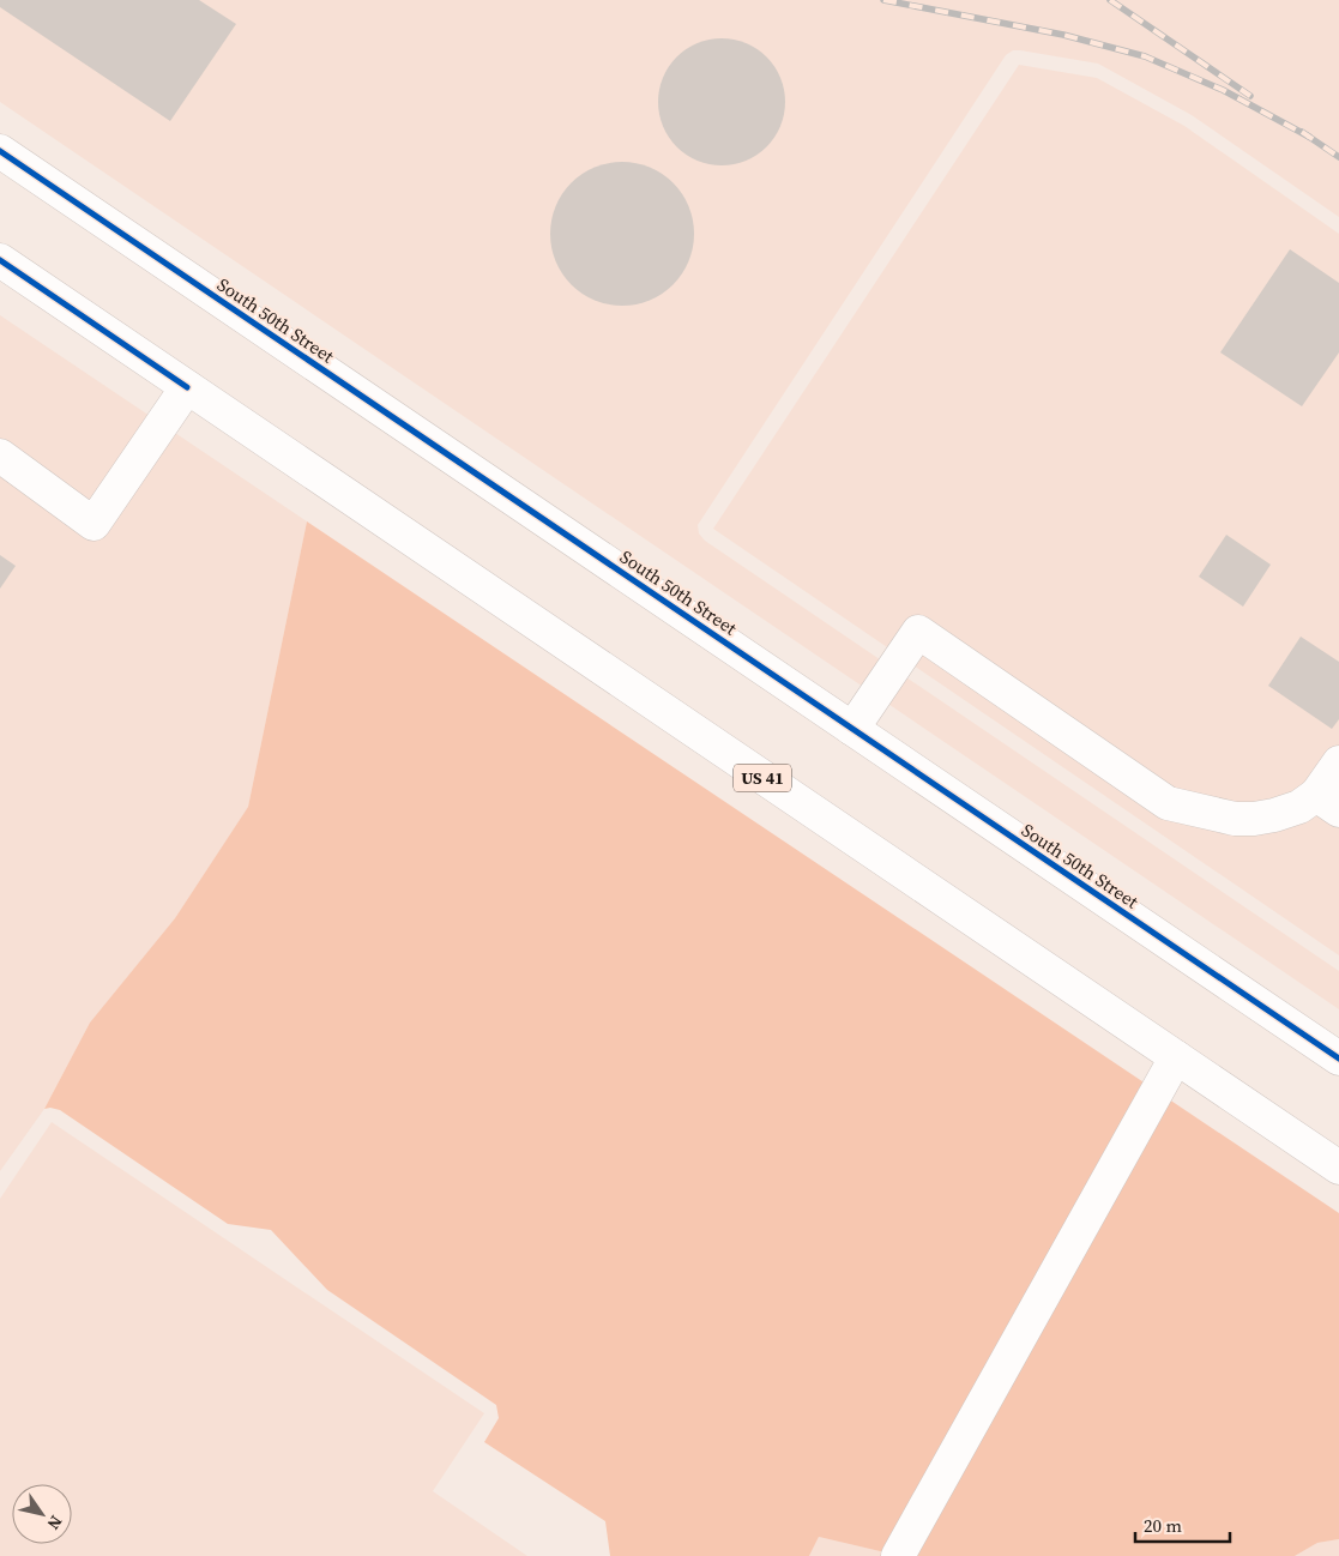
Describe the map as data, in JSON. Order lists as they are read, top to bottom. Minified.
{"streets":{"main road":["South 50th Street","US 41"]},"scale_bar":"20 m","north":"bottom right"}
